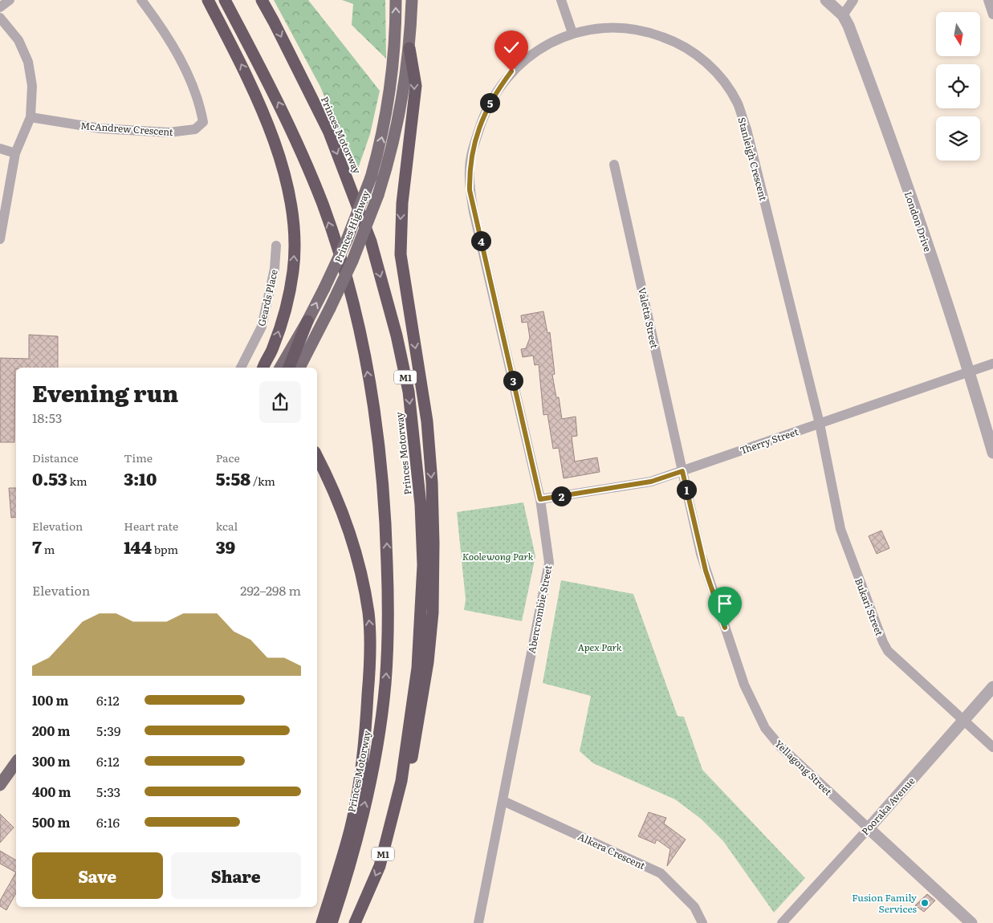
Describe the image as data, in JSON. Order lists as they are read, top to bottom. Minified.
{"streets":{"highway":["Princes Motorway","M1"],"main road":["Princes Highway"],"street":["McAndrew Crescent","Stanleigh Crescent","London Drive","Geards Place","Valetta Street","Therry Street","Bukari Street","Abercrombie Street","Yellagong Street","Pooraka Avenue","Alkera Crescent"]},"crossings":[["Stanleigh Crescent","Therry Street"],["Stanleigh Crescent","Bukari Street"],["Stanleigh Crescent","Abercrombie Street"],["London Drive","Therry Street"],["Valetta Street","Therry Street"],["Valetta Street","Yellagong Street"],["Therry Street","Bukari Street"],["Therry Street","Abercrombie Street"],["Therry Street","Yellagong Street"],["Bukari Street","Pooraka Avenue"],["Abercrombie Street","Alkera Crescent"],["Yellagong Street","Pooraka Avenue"]],"parks":["Koolewong Park","Apex Park"],"places":["Fusion Family Services"],"north":"bottom","page":{"pins":["5","4","3","1","2"],"heading":["Evening run","18:53"],"stats":[["Distance","0.53 km"],["Time","3:10"],["Pace","5:58 /km"],["Elevation","7 m"],["Heart rate","144 bpm"],["kcal","39"]],"chart":["Elevation","292–298 m"],"list":[{"name":"100 m","note":"6:12"},{"name":"200 m","note":"5:39"},{"name":"300 m","note":"6:12"},{"name":"400 m","note":"5:33"},{"name":"500 m","note":"6:16"}],"buttons":["Save","Share"]}}
